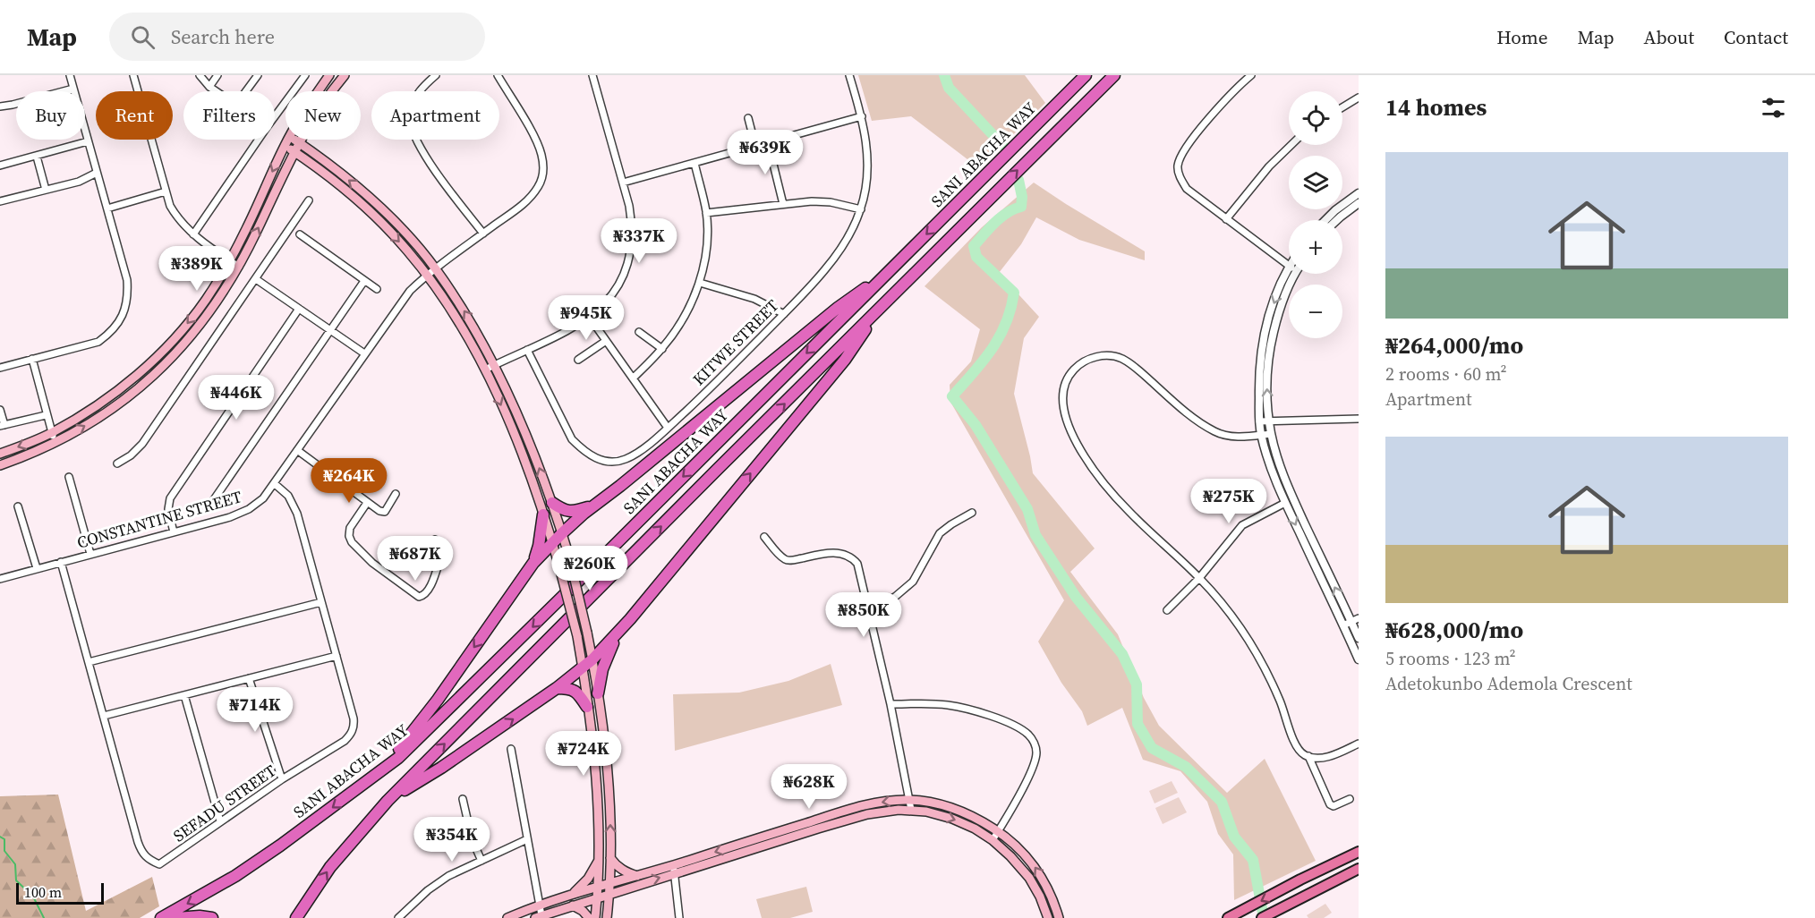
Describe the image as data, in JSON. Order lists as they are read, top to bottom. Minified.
{"streets":{"highway":["SANI ABACHA WAY"],"street":["KITWE STREET","CONSTANTINE STREET","SEFADU STREET"]},"crossings":[["CONSTANTINE STREET","SEFADU STREET"]],"scale_bar":"100 m","page":{"header":"Map","search":"Search here","nav":["Home","Map","About","Contact"],"heading":"14 homes","map_buttons":["+","−"],"chip":["Buy","Rent","Filters","New","Apartment"],"price":["₦639K","₦337K","₦389K","₦945K","₦446K","₦264K","₦275K","₦687K","₦260K","₦850K","₦714K","₦724K","₦628K","₦354K"],"list":[{"name":"₦264,000/mo","note":"2 rooms · 60 m² · Apartment"},{"name":"₦628,000/mo","note":"5 rooms · 123 m² · Adetokunbo Ademola Crescent"}],"scale":"100 m"}}
